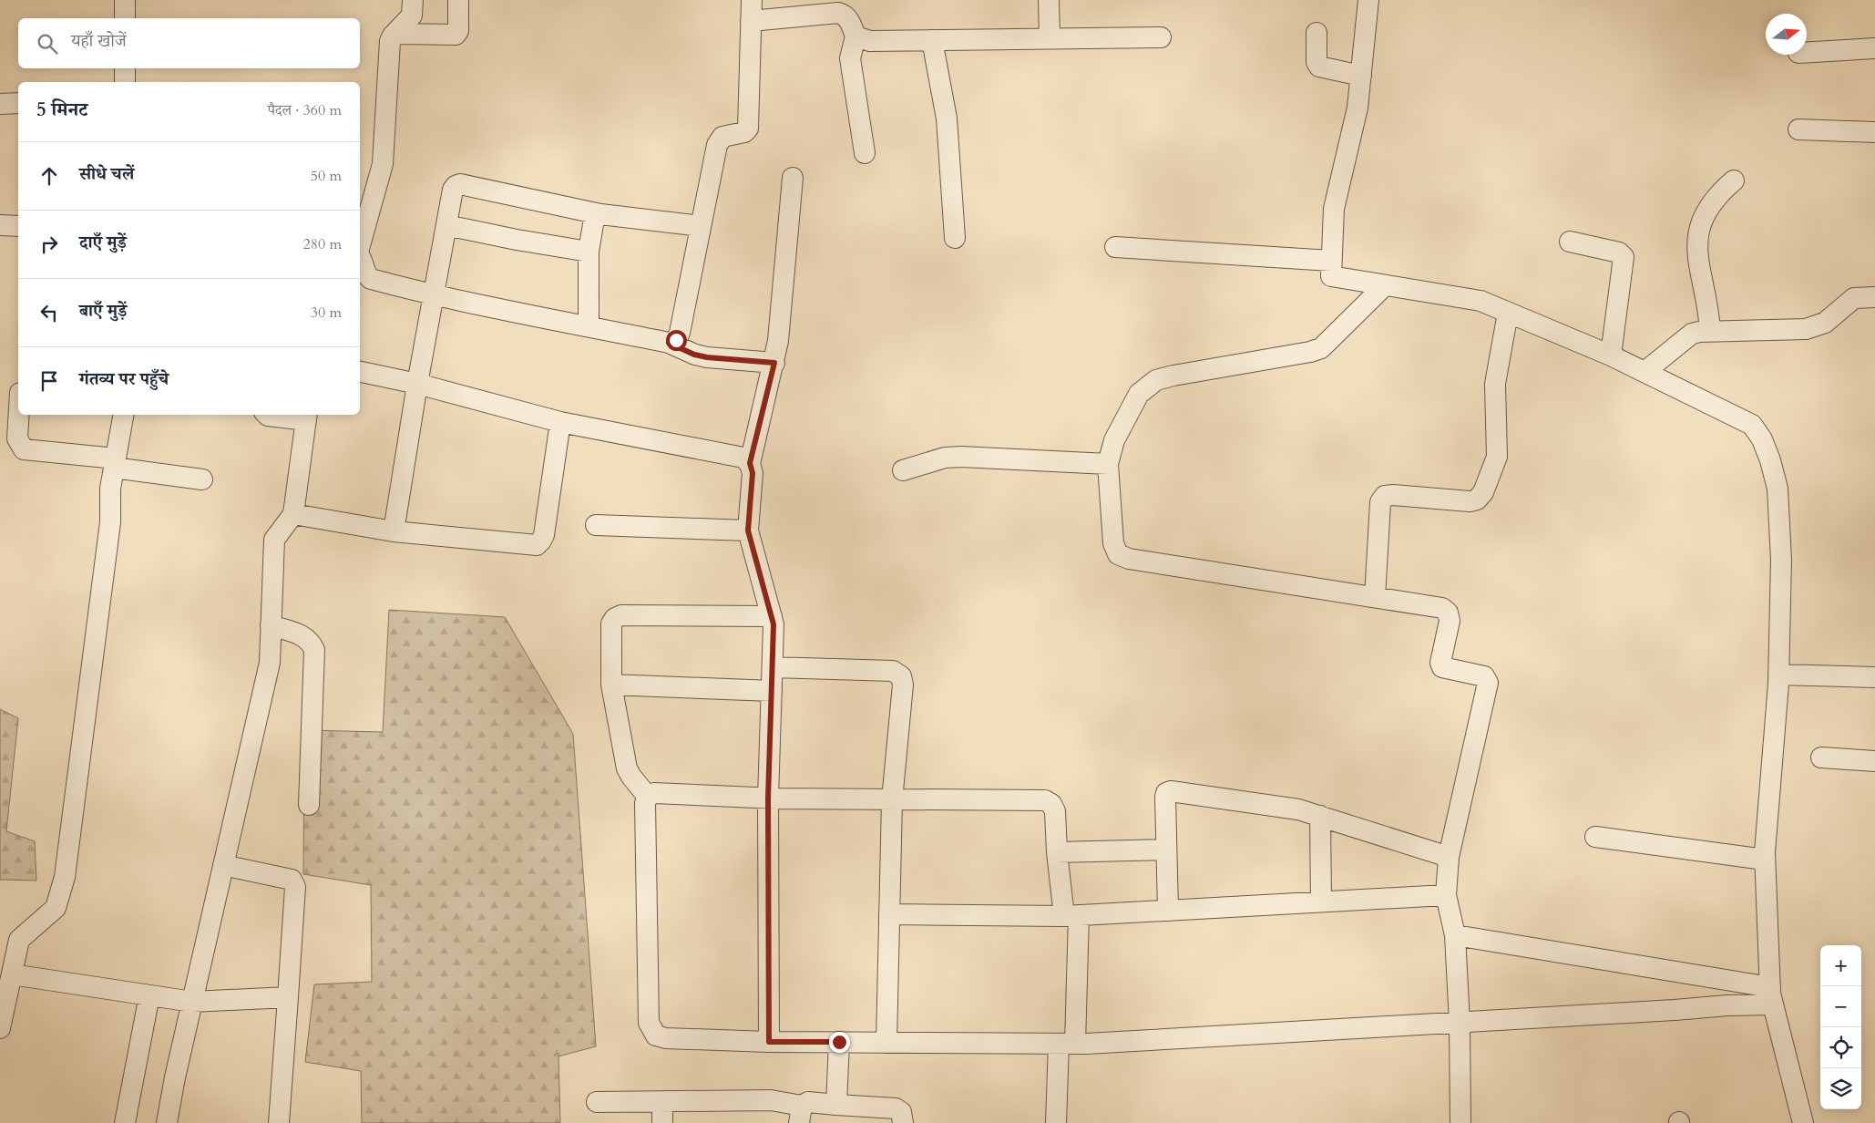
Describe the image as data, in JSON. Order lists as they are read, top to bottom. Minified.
{"north":"right","page":{"search":"यहाँ खोजें","heading":["5 मिनट","पैदल · 360 m"],"list":[["सीधे चलें","50 m"],["दाएँ मुड़ें","280 m"],["बाएँ मुड़ें","30 m"],"गंतव्य पर पहुँचे"],"map_buttons":["+","−"]}}
